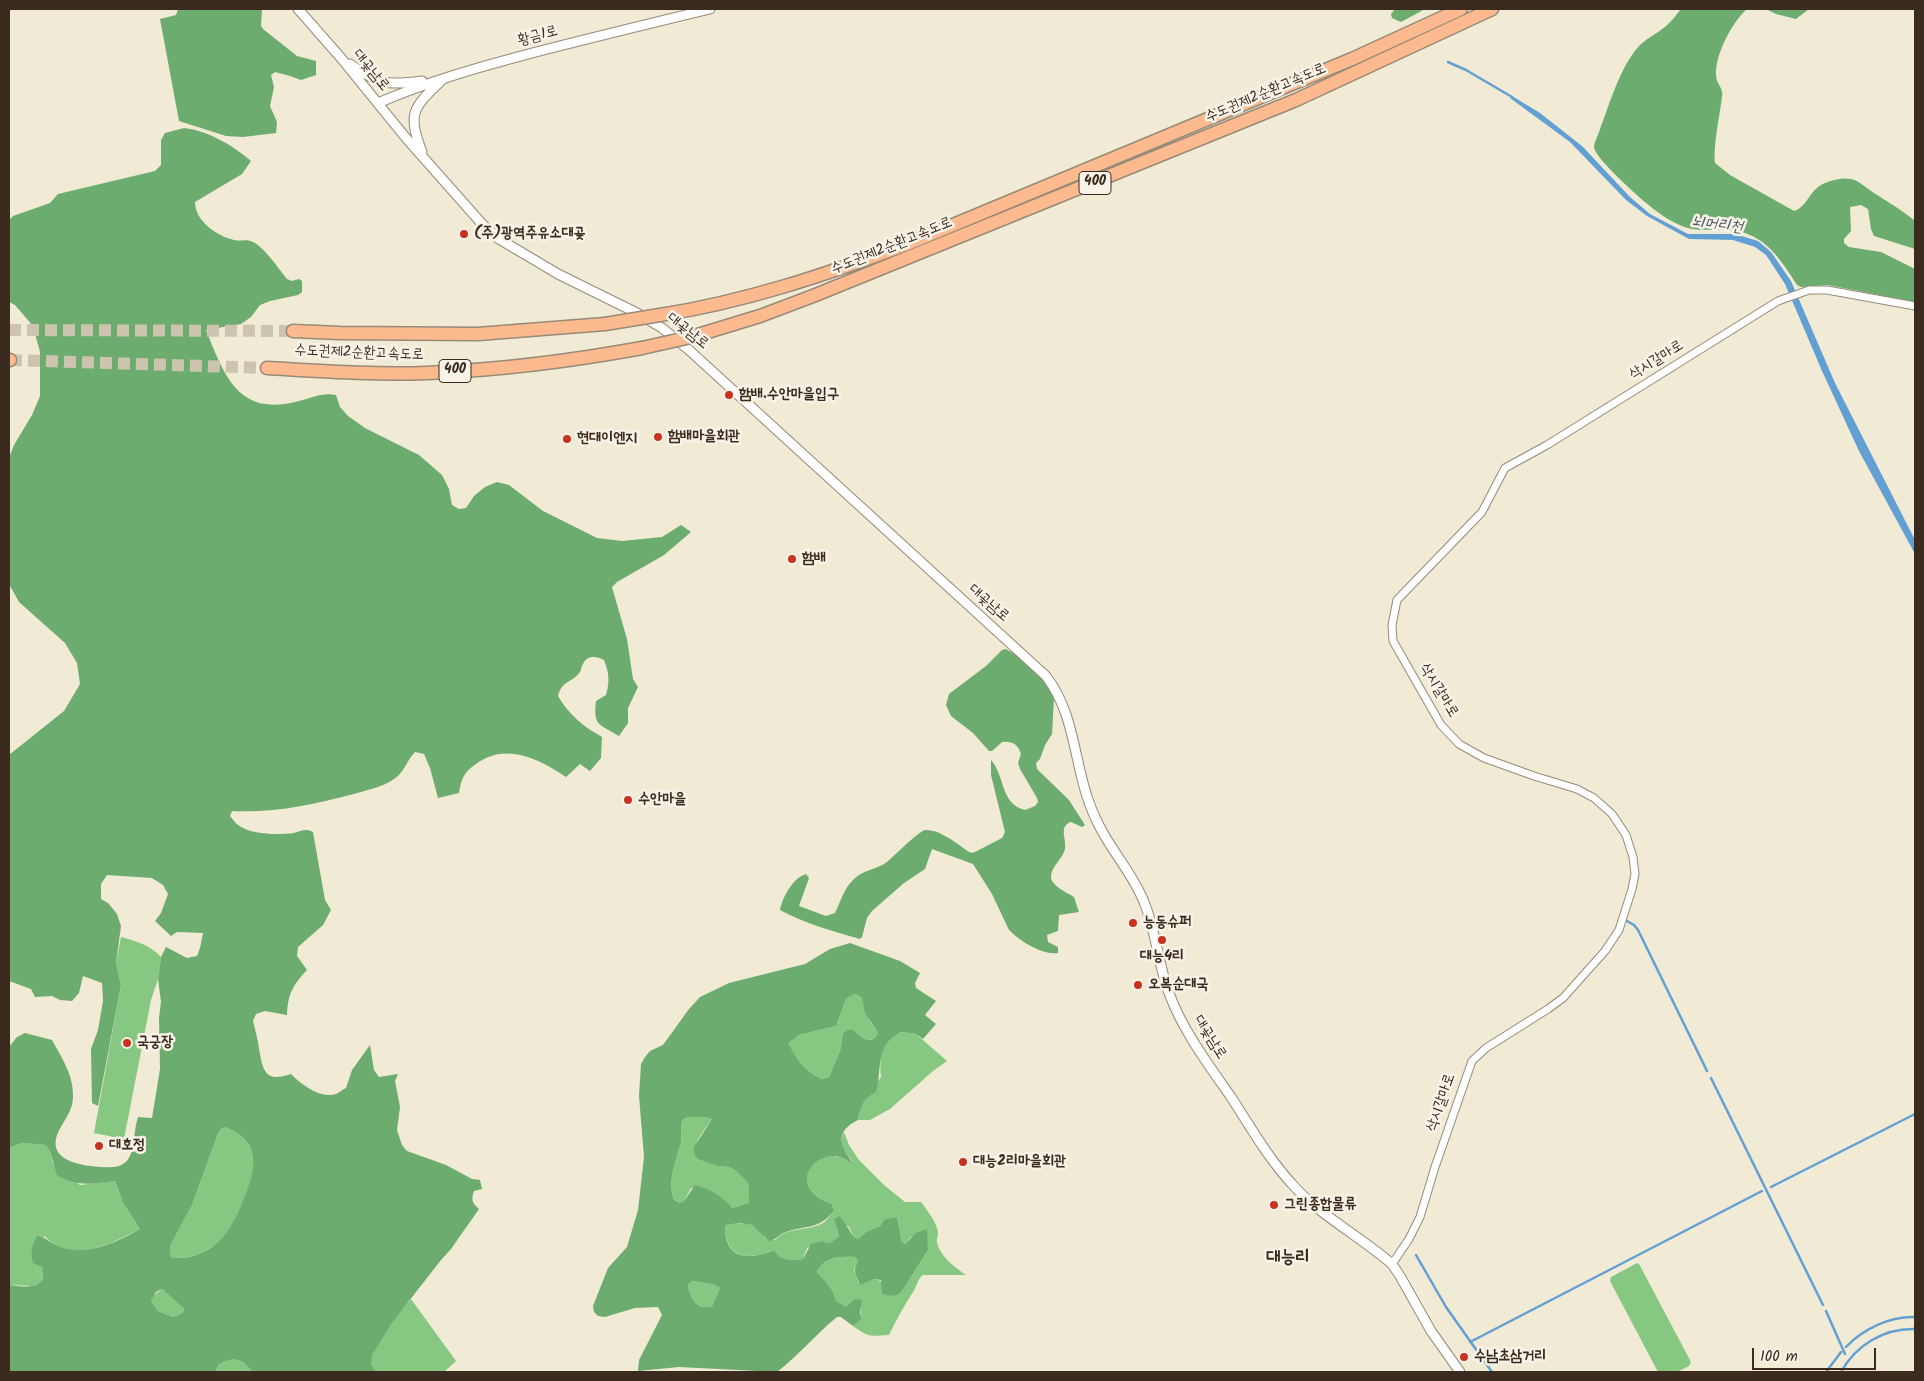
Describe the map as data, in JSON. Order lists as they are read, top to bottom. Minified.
{"streets":{"highway":["수도권제2순환고속도로","400"],"street":["황금1로","대곶남로","삭시갈마로"]},"crossings":[["황금1로","대곶남로"],["대곶남로","삭시갈마로"]],"districts":["대능리"],"water":["뇌머리천"],"places":["(주)광역주유소대곶","함배.수안마을입구","함배마을회관","현대이엔지","함배","수안마을","능동슈퍼","대능4리","오복순대국","국궁장","대호정","대능2리마을회관","그린종합물류","수남초삼거리"],"scale_bar":"100 m"}
